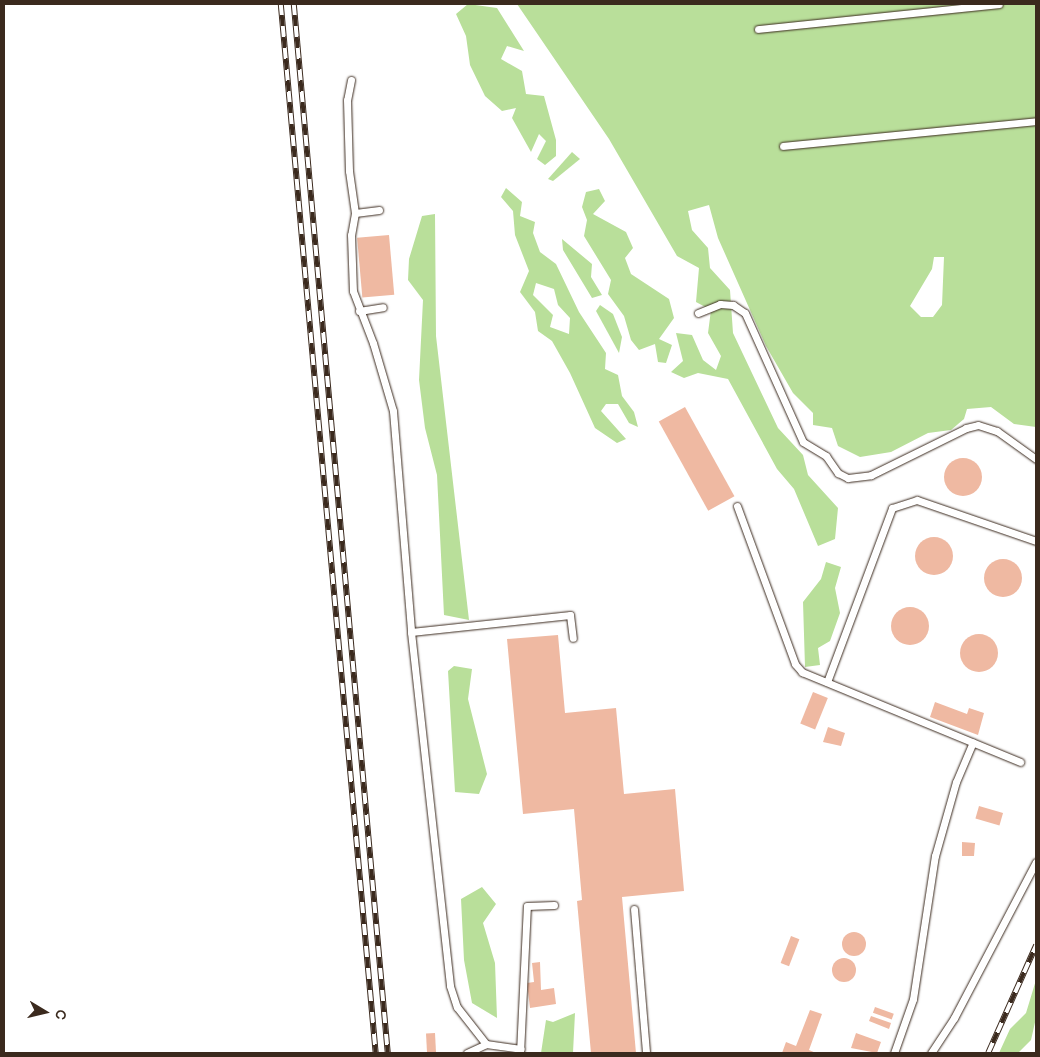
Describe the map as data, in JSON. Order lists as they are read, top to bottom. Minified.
{"north":"right"}
